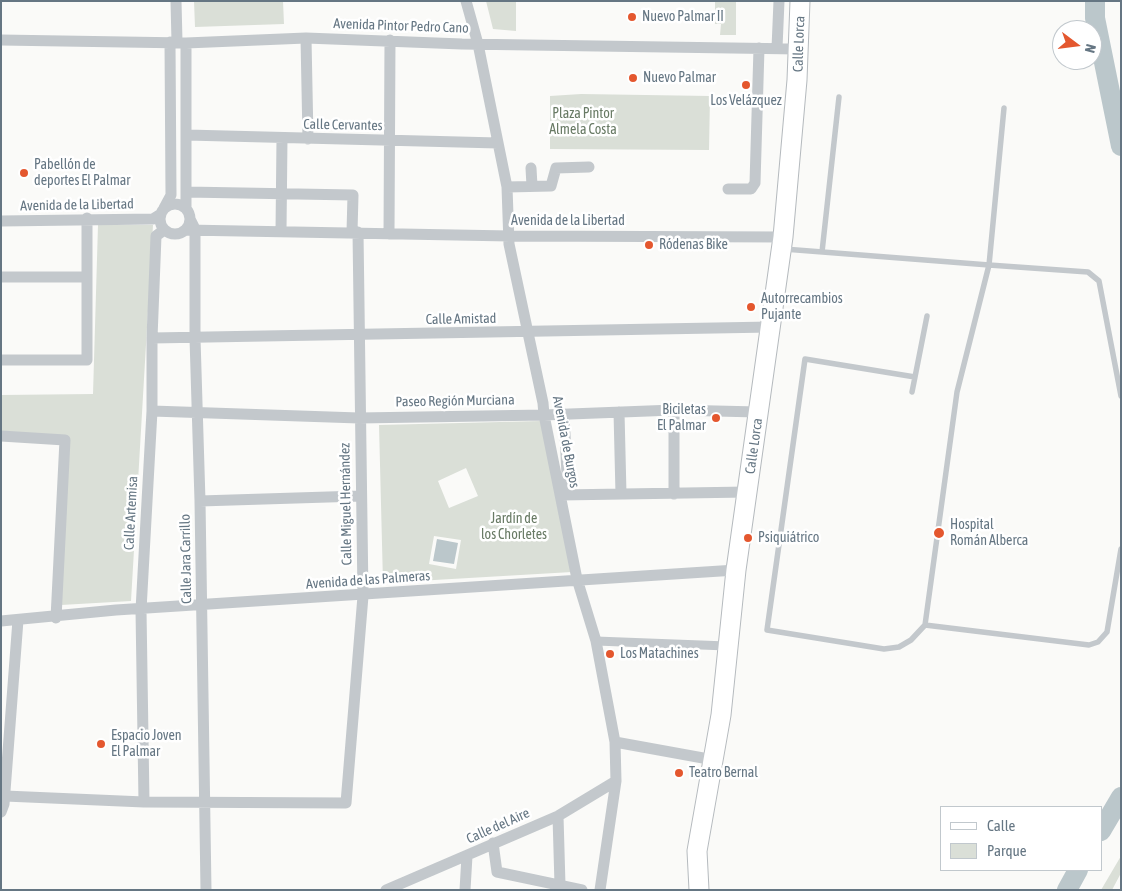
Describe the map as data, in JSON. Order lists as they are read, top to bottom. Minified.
{"streets":{"main road":["Calle Lorca"],"street":["Avenida Pintor Pedro Cano","Calle Cervantes","Avenida de la Libertad","Calle Amistad","Paseo Región Murciana","Avenida de Burgos","Calle Miguel Hernández","Calle Artemisa","Calle Jara Carrillo","Avenida de las Palmeras","Calle del Aire"]},"crossings":[["Avenida Pintor Pedro Cano","Calle Lorca"],["Avenida Pintor Pedro Cano","Avenida de Burgos"],["Avenida Pintor Pedro Cano","Calle Jara Carrillo"],["Calle Lorca","Avenida de la Libertad"],["Calle Lorca","Calle Amistad"],["Calle Lorca","Paseo Región Murciana"],["Calle Lorca","Avenida de las Palmeras"],["Calle Cervantes","Avenida de Burgos"],["Calle Cervantes","Calle Jara Carrillo"],["Avenida de la Libertad","Avenida de Burgos"],["Avenida de la Libertad","Calle Miguel Hernández"],["Avenida de la Libertad","Calle Artemisa"],["Avenida de la Libertad","Calle Jara Carrillo"],["Calle Amistad","Avenida de Burgos"],["Calle Amistad","Calle Miguel Hernández"],["Calle Amistad","Calle Artemisa"],["Calle Amistad","Calle Jara Carrillo"],["Paseo Región Murciana","Avenida de Burgos"],["Paseo Región Murciana","Calle Miguel Hernández"],["Paseo Región Murciana","Calle Artemisa"],["Paseo Región Murciana","Calle Jara Carrillo"],["Avenida de Burgos","Avenida de las Palmeras"],["Avenida de Burgos","Calle del Aire"],["Calle Miguel Hernández","Calle Jara Carrillo"],["Calle Miguel Hernández","Avenida de las Palmeras"],["Calle Artemisa","Avenida de las Palmeras"],["Calle Jara Carrillo","Avenida de las Palmeras"]],"parks":["Plaza Pintor Almela Costa","Jardín de los Chorletes"],"places":["Nuevo Palmar II","Nuevo Palmar","Los Velázquez","Pabellón de deportes El Palmar","Ródenas Bike","Autorrecambios Pujante","Biciletas El Palmar","Hospital Román Alberca","Psiquiátrico","Los Matachines","Espacio Joven El Palmar","Teatro Bernal"],"legend":["Calle","Parque"],"north":"right"}
